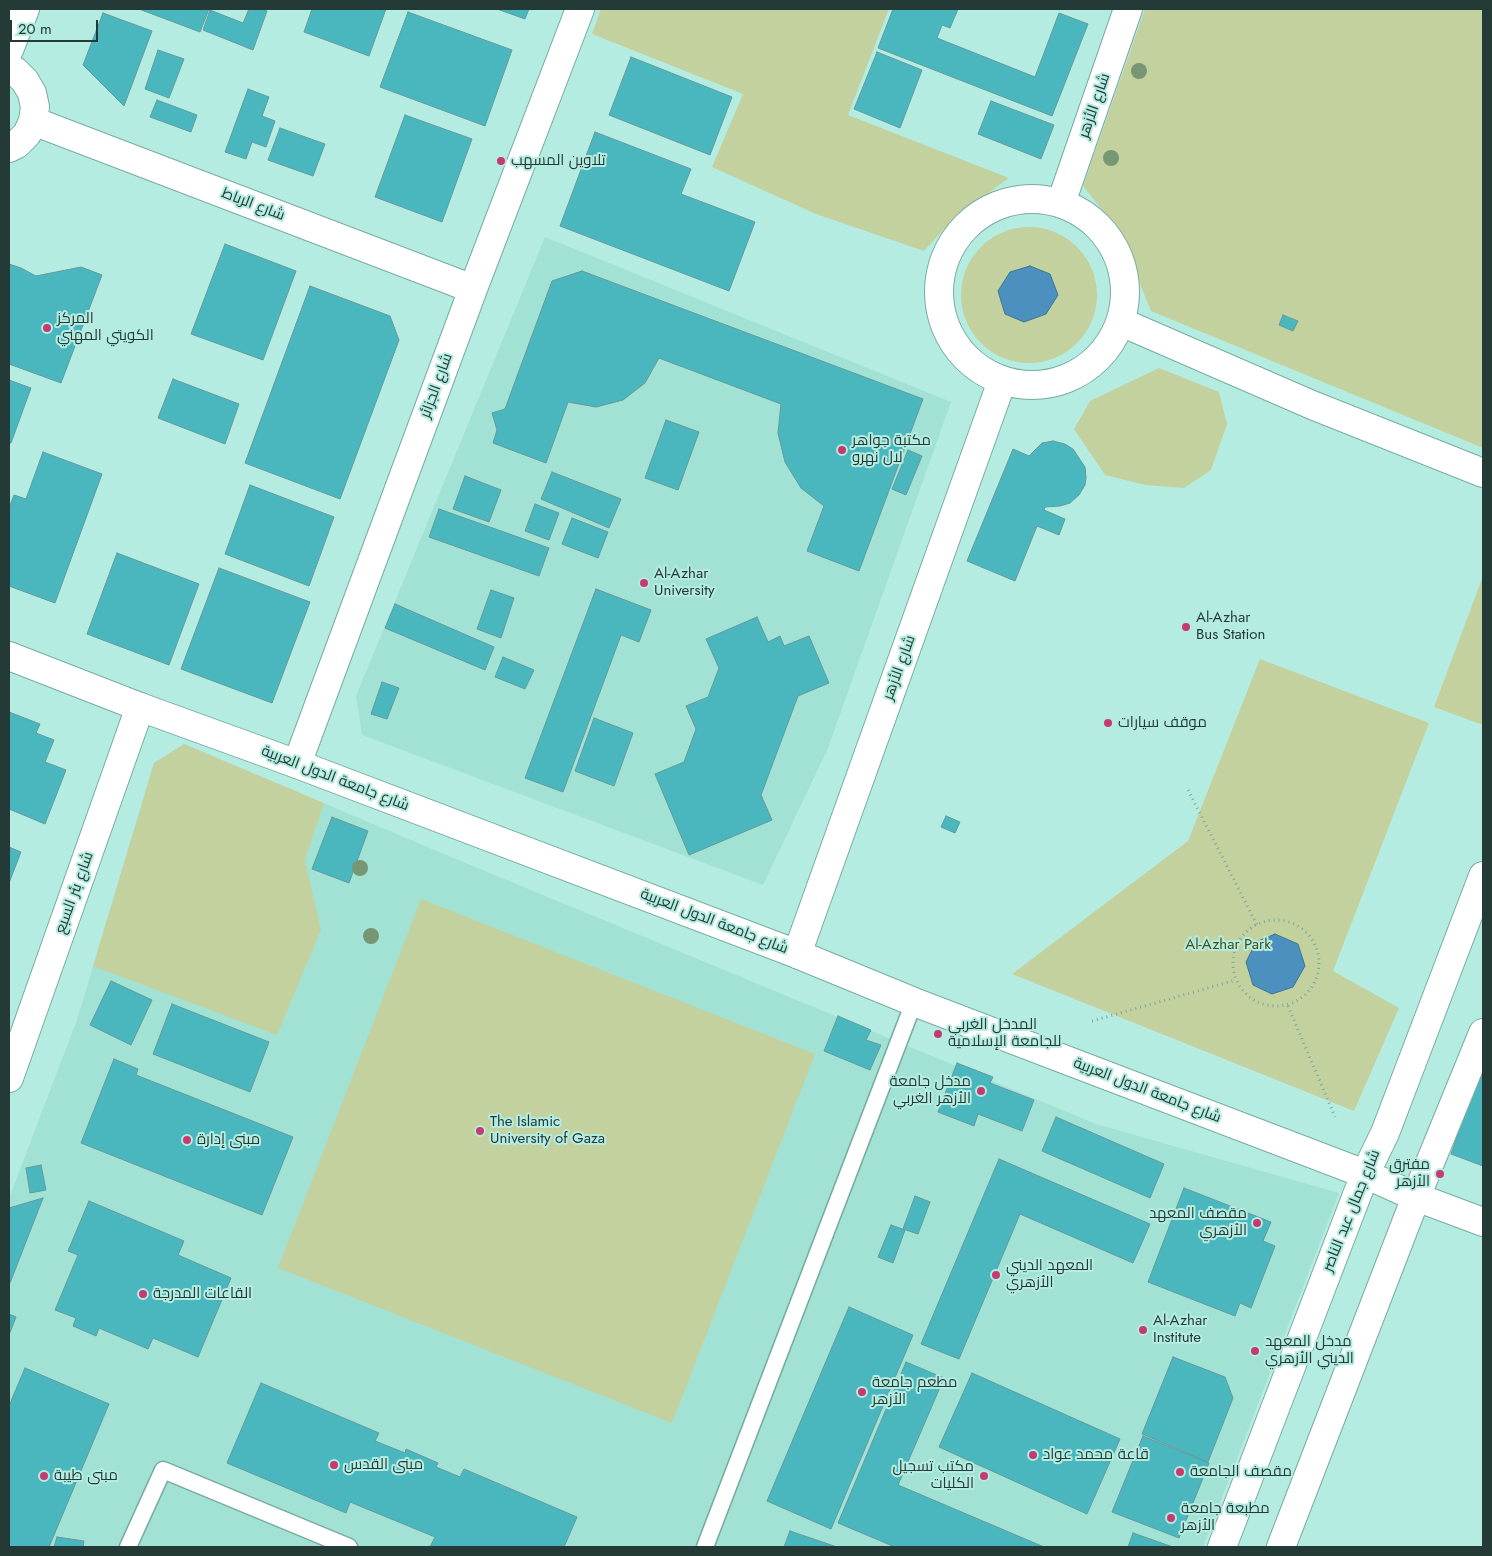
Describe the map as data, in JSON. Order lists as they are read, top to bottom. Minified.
{"streets":{"street":["شارع الأزهر","شارع الرباط","شارع الجزائر","شارع جامعة الدول العربية","شارع بئر السبع","شارع جمال عبد الناصر"]},"crossings":[["شارع الأزهر","شارع جامعة الدول العربية"],["شارع الرباط","شارع الجزائر"],["شارع الجزائر","شارع جامعة الدول العربية"],["شارع جامعة الدول العربية","شارع بئر السبع"],["شارع جامعة الدول العربية","شارع جمال عبد الناصر"]],"parks":["Al-Azhar Park"],"places":["تلاوين المسهب","المركز الكويتي المهني","مكتبة جواهر لال نهرو","Al-Azhar University","Al-Azhar Bus Station","موقف سيارات","المدخل الغربي للجامعة الإسلامية","مدخل جامعة الأزهر الغربي","The Islamic University of Gaza","مبنى إدارة","مفترق الأزهر","مقصف المعهد الأزهري","المعهد الديني الأزهري","القاعات المدرجة","Al-Azhar Institute","مدخل المعهد الديني الأزهري","مطعم جامعة الأزهر","قاعة محمد عواد","مبنى القدس","مقصف الجامعة","مبنى طيبة","مكتب تسجيل الكليات","مطبعة جامعة الأزهر"],"scale_bar":"20 m"}
